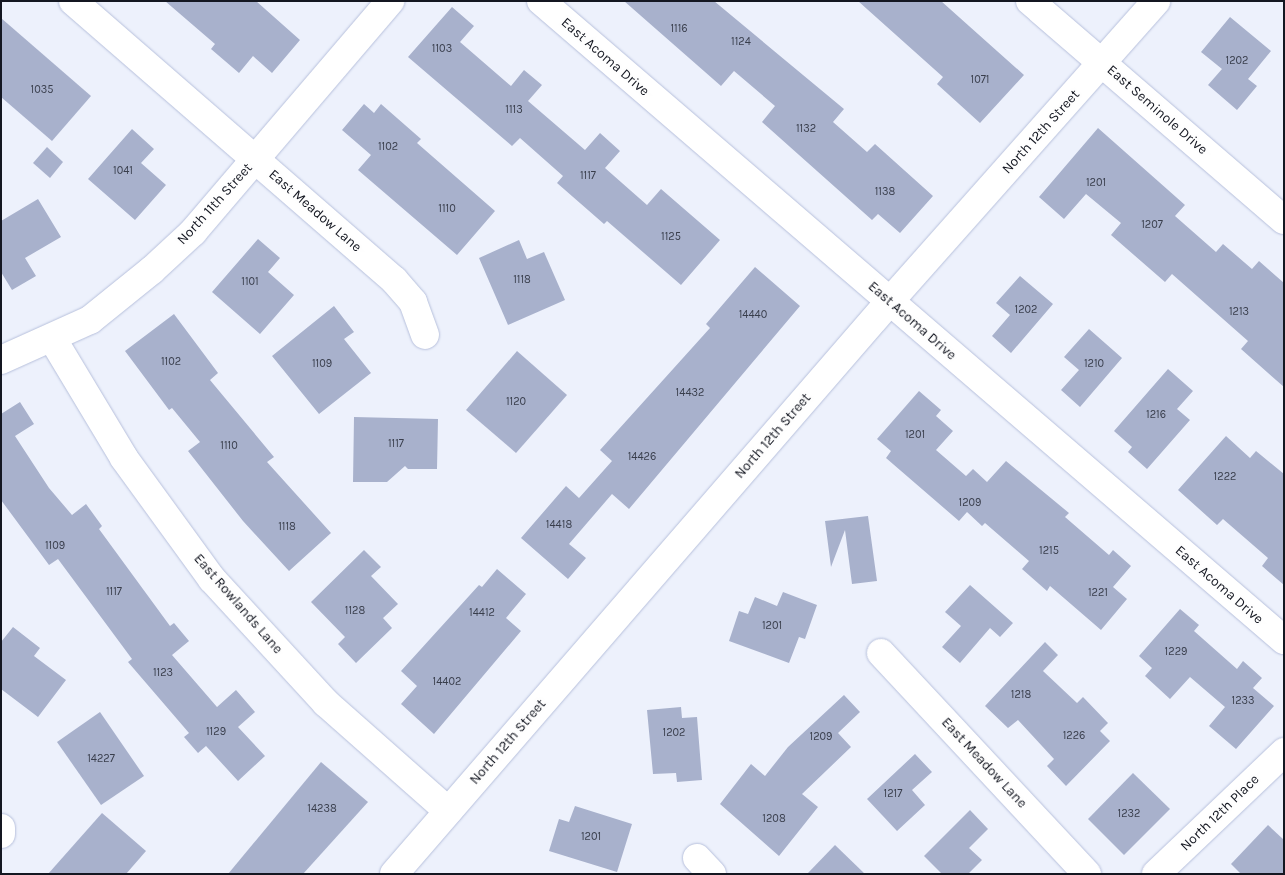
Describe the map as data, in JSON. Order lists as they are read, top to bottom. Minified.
{"streets":{"street":["East Acoma Drive","East Seminole Drive","North 12th Street","North 11th Street","East Meadow Lane","East Rowlands Lane","North 12th Place"]},"crossings":[["East Acoma Drive","North 12th Street"],["East Seminole Drive","North 12th Street"],["North 12th Street","East Rowlands Lane"],["North 11th Street","East Meadow Lane"],["North 11th Street","East Rowlands Lane"]],"house_numbers":["1116","1124","1103","1202","1071","1035","1113","1132","1102","1041","1117","1201","1138","1110","1207","1125","1118","1101","1202","1213","14440","1102","1109","1210","14432","1120","1216","1201","1117","1110","14426","1222","1209","14418","1118","1109","1215","1117","1221","1128","14412","1201","1229","1123","14402","1218","1233","1129","1202","1226","1209","14227","1217","14238","1232","1208","1201"]}
